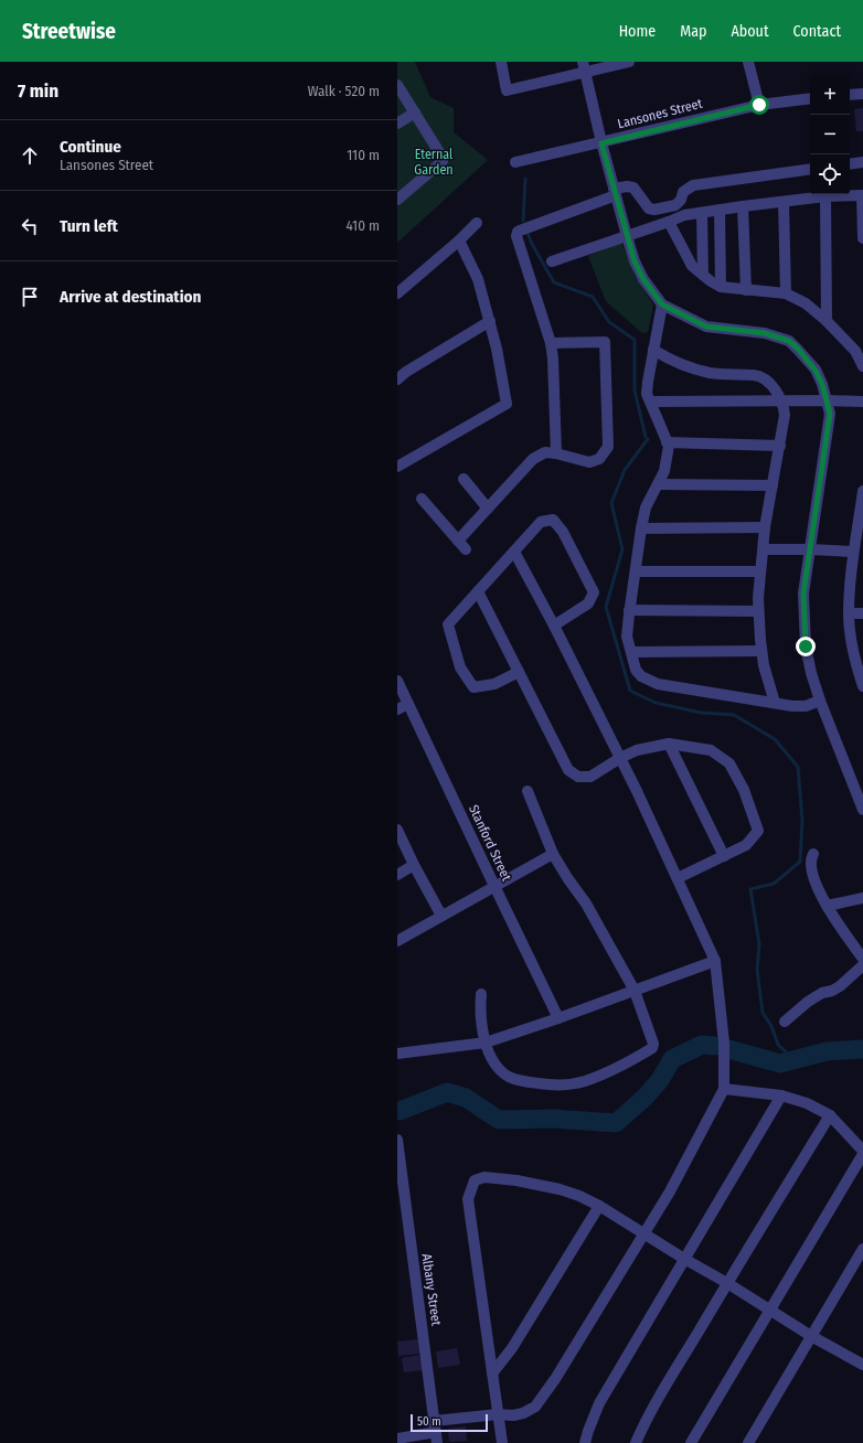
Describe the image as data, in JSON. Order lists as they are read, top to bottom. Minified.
{"streets":{"street":["Lansones Street","Stanford Street","Albany Street"]},"parks":["Eternal Garden"],"scale_bar":"50 m","page":{"header":"Streetwise","nav":["Home","Map","About","Contact"],"heading":["7 min","Walk · 520 m"],"map_buttons":["+","−"],"list":[["Continue","Lansones Street","110 m"],["Turn left","410 m"],"Arrive at destination"],"scale":"50 m"}}
